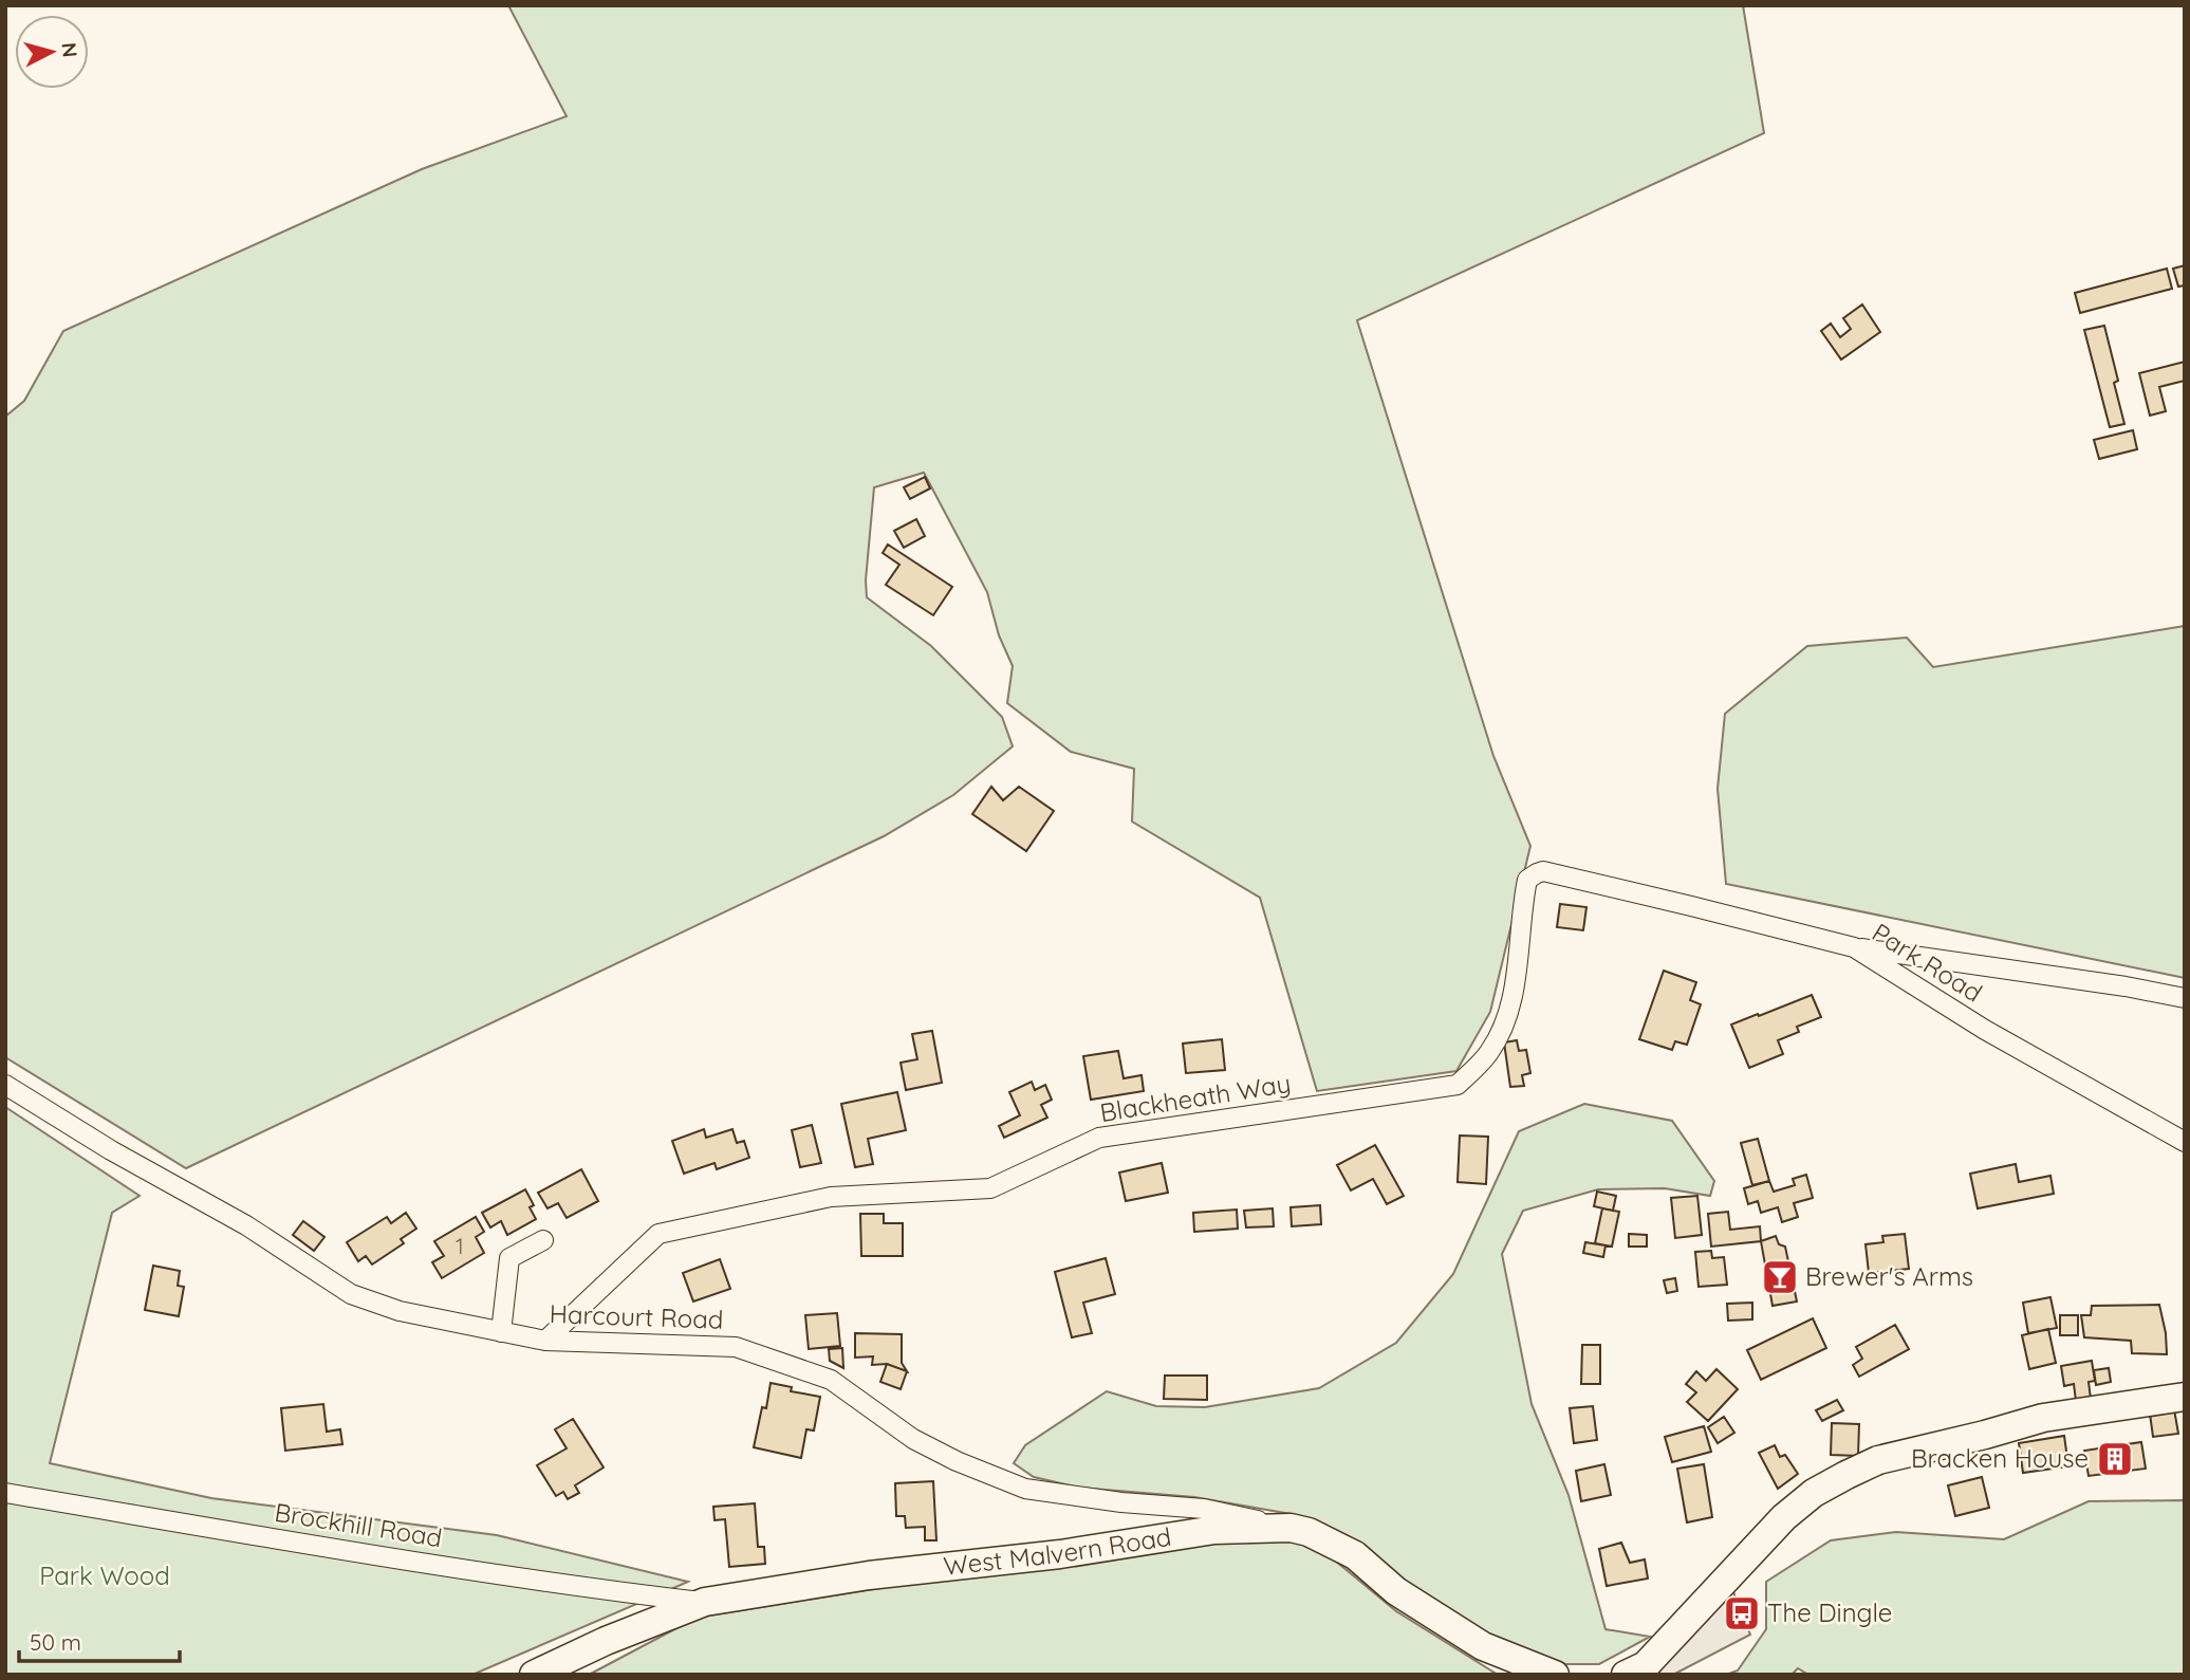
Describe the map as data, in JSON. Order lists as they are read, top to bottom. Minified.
{"streets":{"main road":["West Malvern Road"],"street":["Park Road","Blackheath Way","Harcourt Road","Brockhill Road"]},"crossings":[["Park Road","Blackheath Way"],["Blackheath Way","Harcourt Road"],["Harcourt Road","West Malvern Road"],["Brockhill Road","West Malvern Road"]],"parks":["Park Wood"],"places":{"bar":["Brewer's Arms"],"building":["Bracken House"],"bus stop":["The Dingle"]},"house_numbers":["1"],"scale_bar":"50 m","north":"right"}
